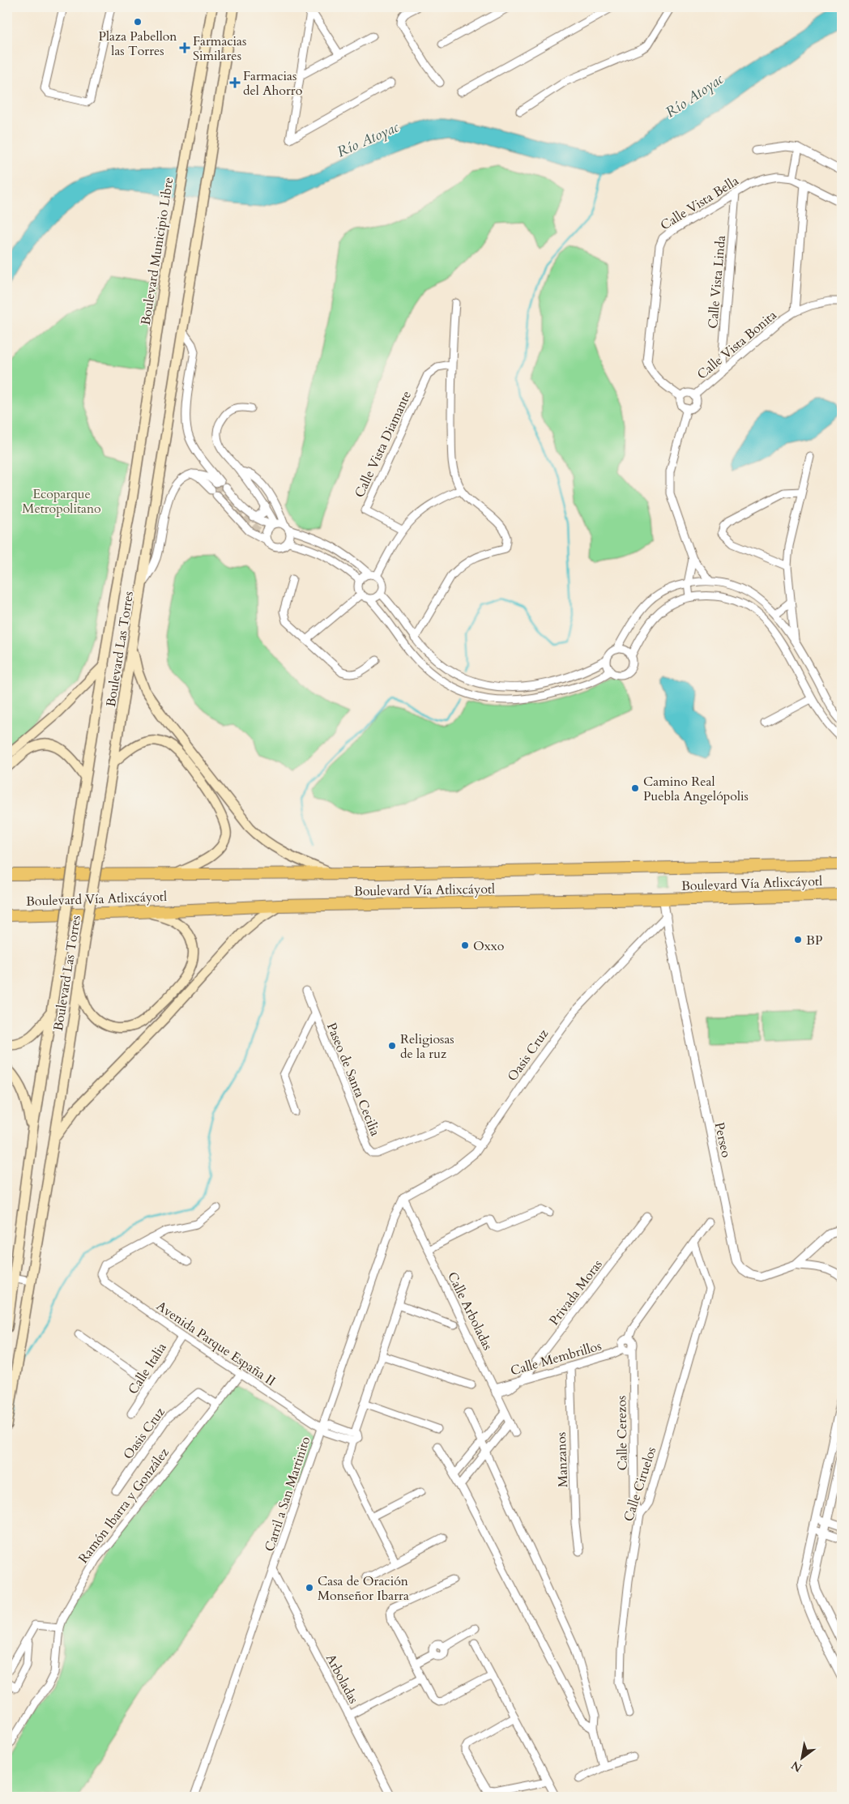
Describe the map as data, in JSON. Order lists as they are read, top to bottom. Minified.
{"streets":{"main road":["Boulevard Municipio Libre","Boulevard Las Torres","Boulevard Vía Atlixcáyotl"],"street":["Calle Vista Bella","Calle Vista Linda","Calle Vista Bonita","Calle Vista Diamante","Oasis Cruz","Paseo de Santa Cecilia","Perseo","Privada Moras","Calle Arboladas","Avenida Parque España II","Calle Membrillos","Calle Italia","Calle Cerezos","Manzanos","Calle Ciruelos","Carril a San Martinito","Ramón Ibarra y González","Arboladas"]},"crossings":[["Calle Vista Bella","Calle Vista Linda"],["Calle Vista Bella","Calle Vista Bonita"],["Boulevard Municipio Libre","Boulevard Las Torres"],["Calle Vista Linda","Calle Vista Bonita"],["Boulevard Vía Atlixcáyotl","Perseo"],["Oasis Cruz","Paseo de Santa Cecilia"],["Oasis Cruz","Perseo"],["Oasis Cruz","Calle Arboladas"],["Oasis Cruz","Carril a San Martinito"],["Oasis Cruz","Ramón Ibarra y González"],["Privada Moras","Calle Membrillos"],["Calle Arboladas","Calle Membrillos"],["Calle Arboladas","Carril a San Martinito"],["Avenida Parque España II","Calle Italia"],["Avenida Parque España II","Carril a San Martinito"],["Avenida Parque España II","Ramón Ibarra y González"],["Calle Membrillos","Calle Cerezos"],["Calle Membrillos","Manzanos"],["Calle Cerezos","Calle Ciruelos"],["Carril a San Martinito","Arboladas"]],"water":["Río Atoyac"],"parks":["Ecoparque Metropolitano"],"places":{"other":["Plaza Pabellon las Torres","Camino Real Puebla Angelópolis","BP","Oxxo","Religiosas de la ruz","Casa de Oración Monseñor Ibarra"],"health":["Farmacias Similares","Farmacias del Ahorro"]},"north":"bottom left"}
